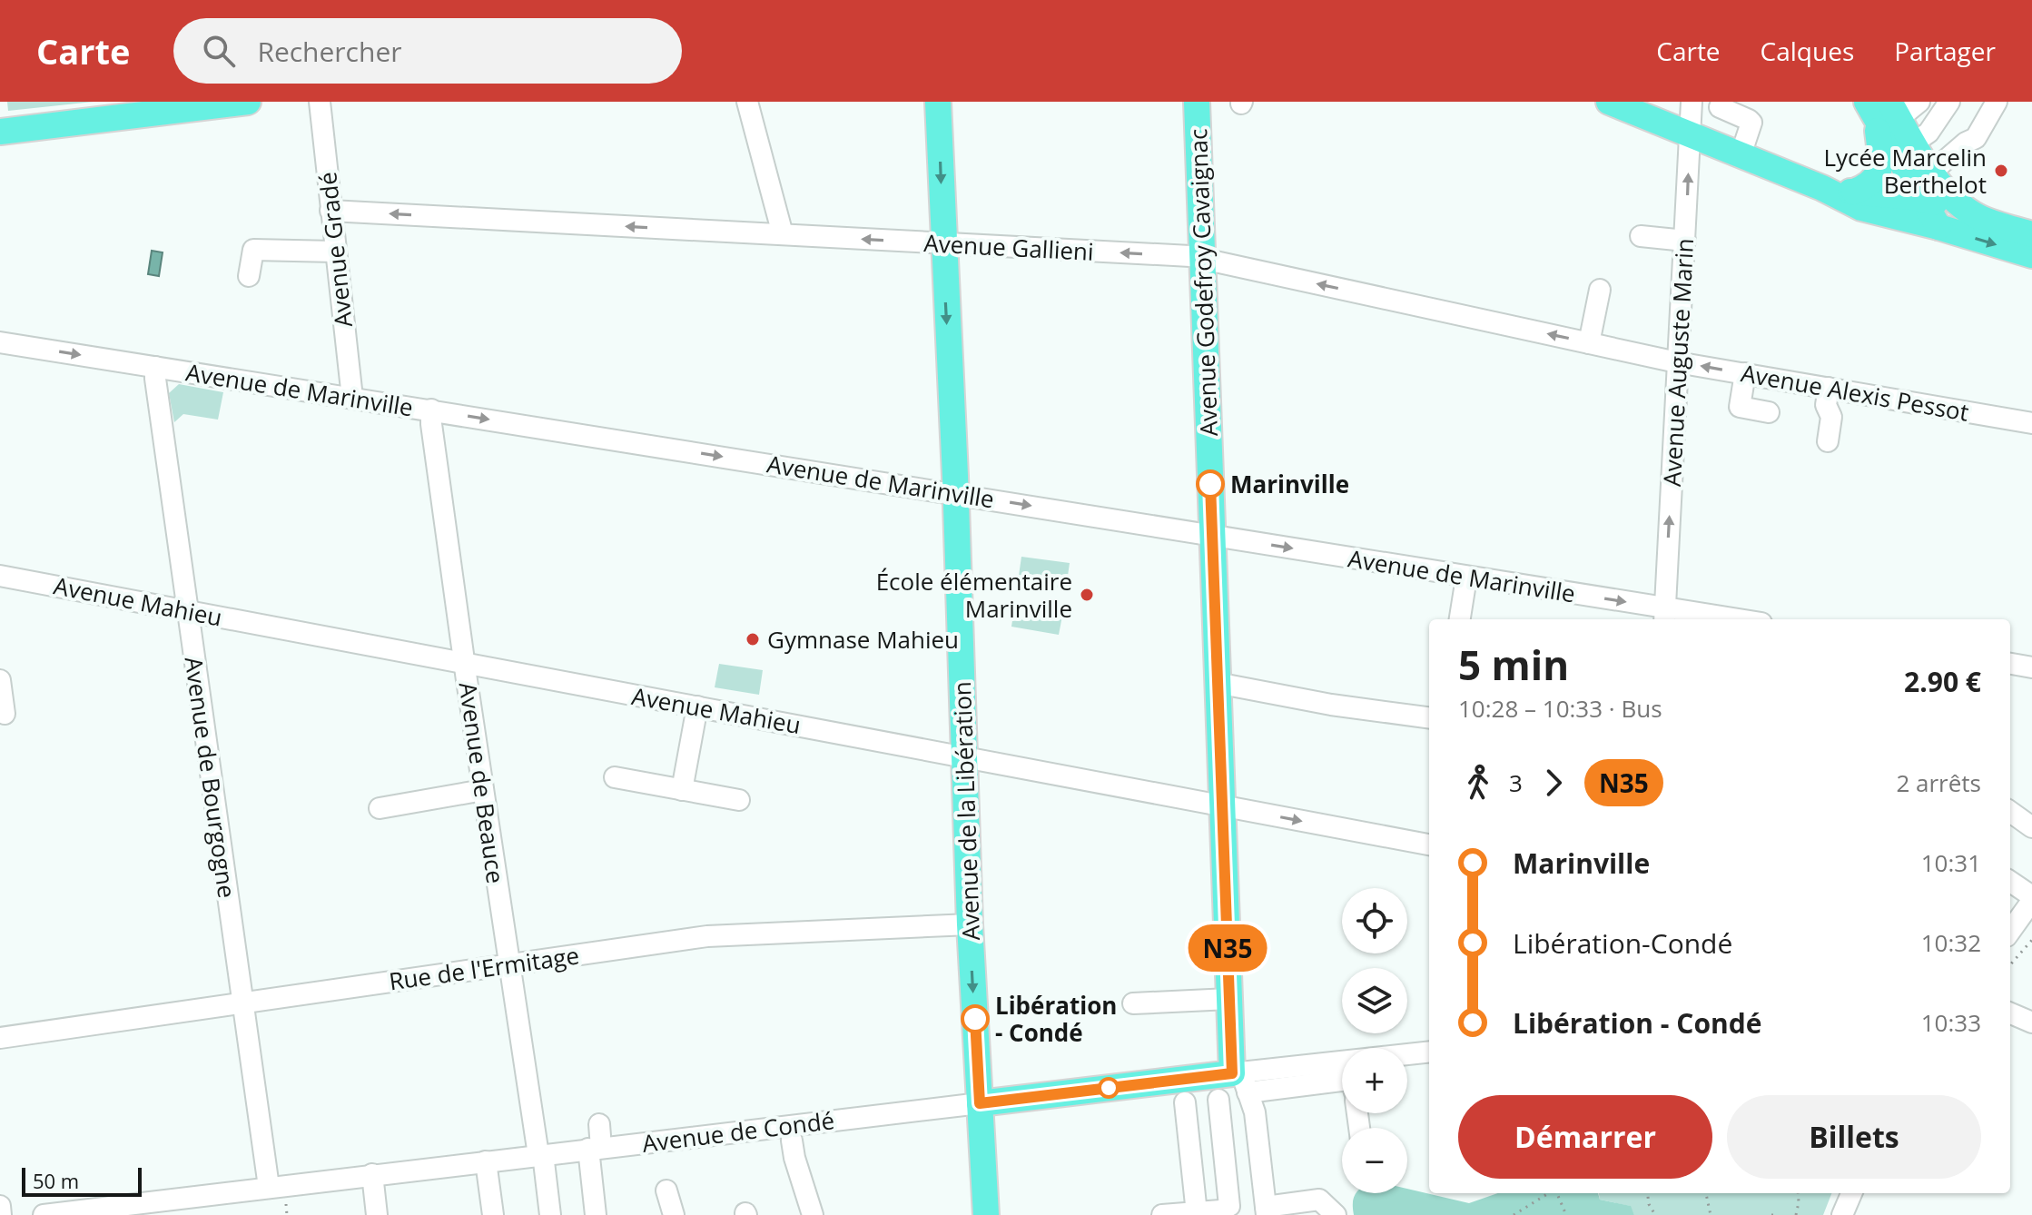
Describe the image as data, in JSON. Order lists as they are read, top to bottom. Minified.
{"streets":{"main road":["Avenue Godefroy Cavaignac","Avenue de la Libération","Avenue de Condé"],"street":["Avenue Gallieni","Avenue Gradé","Avenue Auguste Marin","Avenue de Marinville","Avenue Alexis Pessot","Avenue Mahieu","Avenue de Bourgogne","Avenue de Beauce","Rue de l'Ermitage"]},"crossings":[["Avenue Gallieni","Avenue Gradé"],["Avenue Gallieni","Avenue Godefroy Cavaignac"],["Avenue Gallieni","Avenue Auguste Marin"],["Avenue Gallieni","Avenue Alexis Pessot"],["Avenue Gallieni","Avenue de la Libération"],["Avenue Gradé","Avenue de Marinville"],["Avenue Godefroy Cavaignac","Avenue de Marinville"],["Avenue Godefroy Cavaignac","Avenue Mahieu"],["Avenue Godefroy Cavaignac","Avenue de Condé"],["Avenue Auguste Marin","Avenue de Marinville"],["Avenue Auguste Marin","Avenue Alexis Pessot"],["Avenue de Marinville","Avenue de Bourgogne"],["Avenue de Marinville","Avenue de Beauce"],["Avenue de Marinville","Avenue de la Libération"],["Avenue Mahieu","Avenue de Bourgogne"],["Avenue Mahieu","Avenue de Beauce"],["Avenue Mahieu","Avenue de la Libération"],["Avenue de Bourgogne","Rue de l'Ermitage"],["Avenue de Bourgogne","Avenue de Condé"],["Avenue de Beauce","Rue de l'Ermitage"],["Avenue de Beauce","Avenue de Condé"],["Avenue de la Libération","Rue de l'Ermitage"],["Avenue de la Libération","Avenue de Condé"]],"one_way":["Avenue Gallieni","Avenue Auguste Marin","Avenue de Marinville","Avenue de la Libération"],"places":["Lycée Marcelin Berthelot","Marinville","École élémentaire Marinville","Gymnase Mahieu","Libération - Condé"],"lines":["bus line N35"],"scale_bar":"50 m","page":{"header":"Carte","search":"Rechercher","nav":["Carte","Calques","Partager"],"on_map":"N35","heading":["5 min","10:28 – 10:33 · Bus","2.90 €"],"legs":["3","N35","2 arrêts"],"list":[{"name":"Marinville","value":"10:31"},{"name":"Libération-Condé","value":"10:32"},{"name":"Libération - Condé","value":"10:33"}],"map_buttons":["+","−"],"buttons":["Démarrer","Billets"],"scale":"50 m"}}
